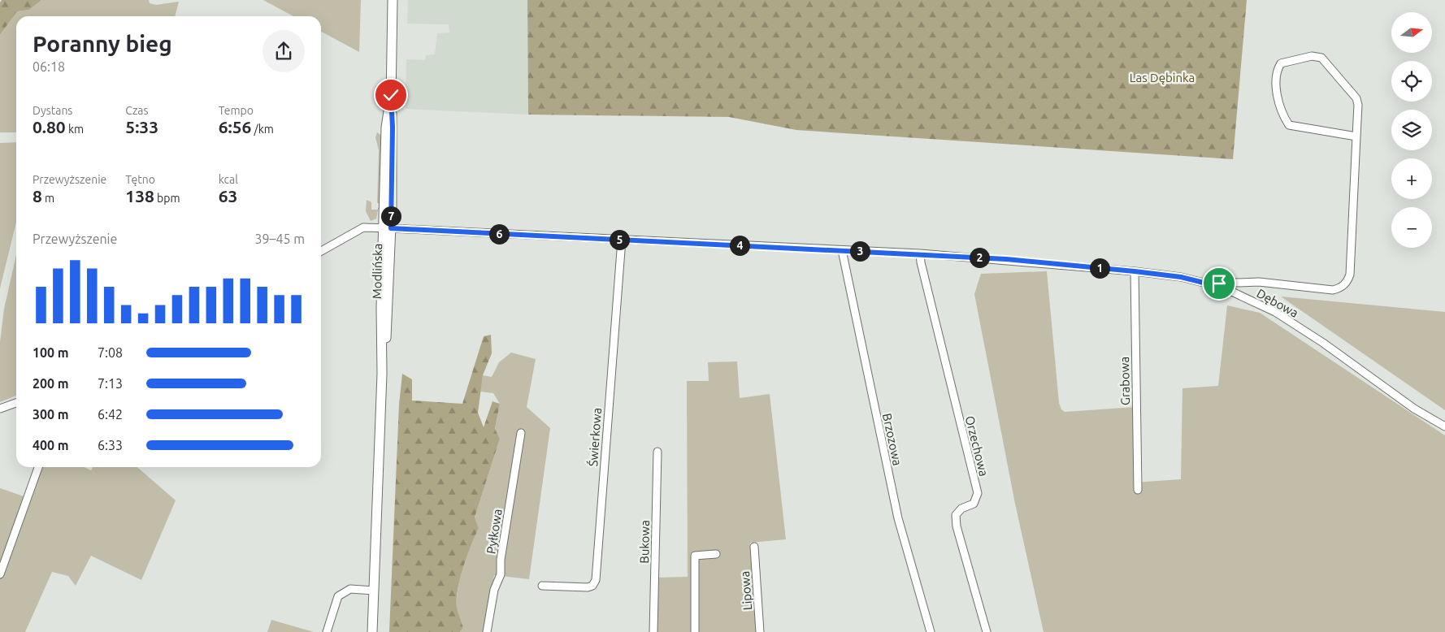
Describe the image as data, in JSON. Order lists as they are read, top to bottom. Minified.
{"streets":{"main road":["Modlińska"],"street":["Dębowa","Grabowa","Świerkowa","Brzozowa","Orzechowa","Pyłkowa","Bukowa","Lipowa"]},"crossings":[["Modlińska","Dębowa"],["Dębowa","Grabowa"],["Dębowa","Świerkowa"],["Dębowa","Brzozowa"],["Dębowa","Orzechowa"]],"parks":["Las Dębinka"],"north":"right","page":{"map_buttons":["+","−"],"heading":["Poranny bieg","06:18"],"stats":[["Dystans","0.80 km"],["Czas","5:33"],["Tempo","6:56 /km"],["Przewyższenie","8 m"],["Tętno","138 bpm"],["kcal","63"]],"pins":["7","6","5","4","3","2","1"],"chart":["Przewyższenie","39–45 m"],"list":[{"name":"100 m","note":"7:08"},{"name":"200 m","note":"7:13"},{"name":"300 m","note":"6:42"},{"name":"400 m","note":"6:33"}]}}
